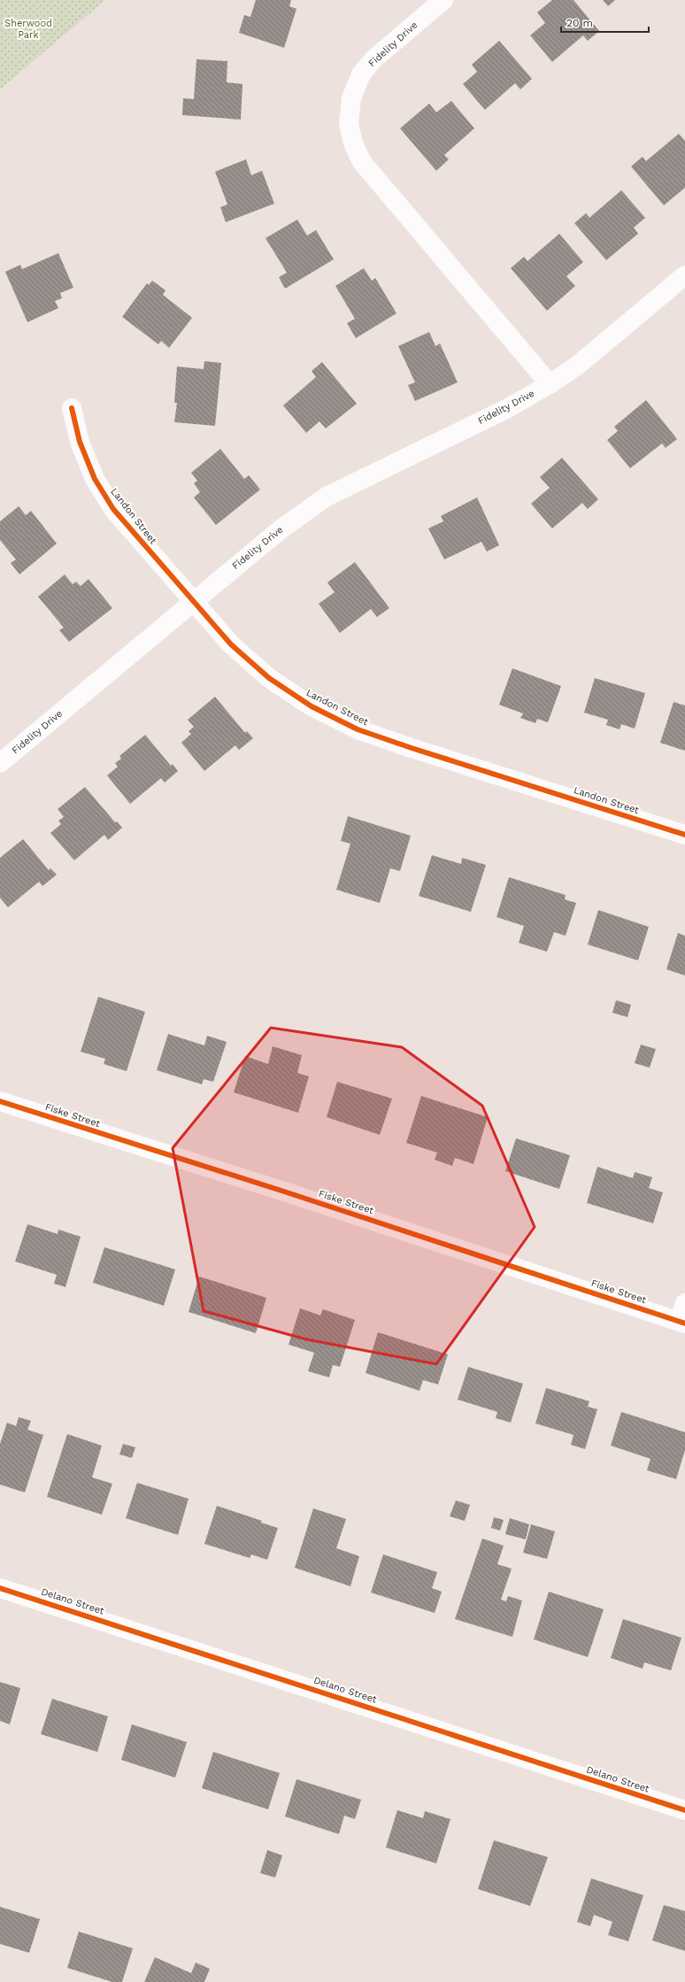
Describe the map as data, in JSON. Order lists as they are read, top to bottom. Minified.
{"streets":{"street":["Fidelity Drive","Landon Street","Fiske Street","Delano Street"]},"crossings":[["Fidelity Drive","Landon Street"]],"parks":["Sherwood Park"],"scale_bar":"20 m"}
